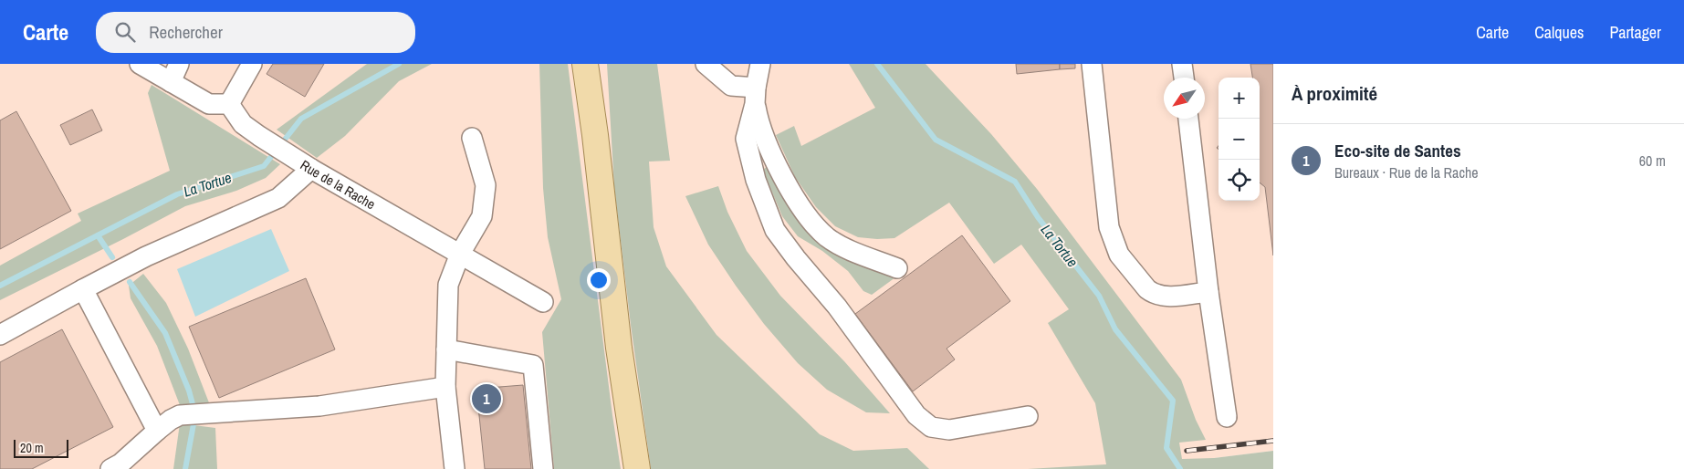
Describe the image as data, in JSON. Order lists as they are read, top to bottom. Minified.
{"streets":{"street":["Rue de la Rache"]},"water":["La Tortue"],"scale_bar":"20 m","north":"bottom left","page":{"header":"Carte","search":"Rechercher","nav":["Carte","Calques","Partager"],"heading":"À proximité","map_buttons":["+","−"],"list":[{"mark":"1","name":"Eco-site de Santes","note":"Bureaux · Rue de la Rache","value":"60 m"}],"pins":"1","scale":"20 m"}}
